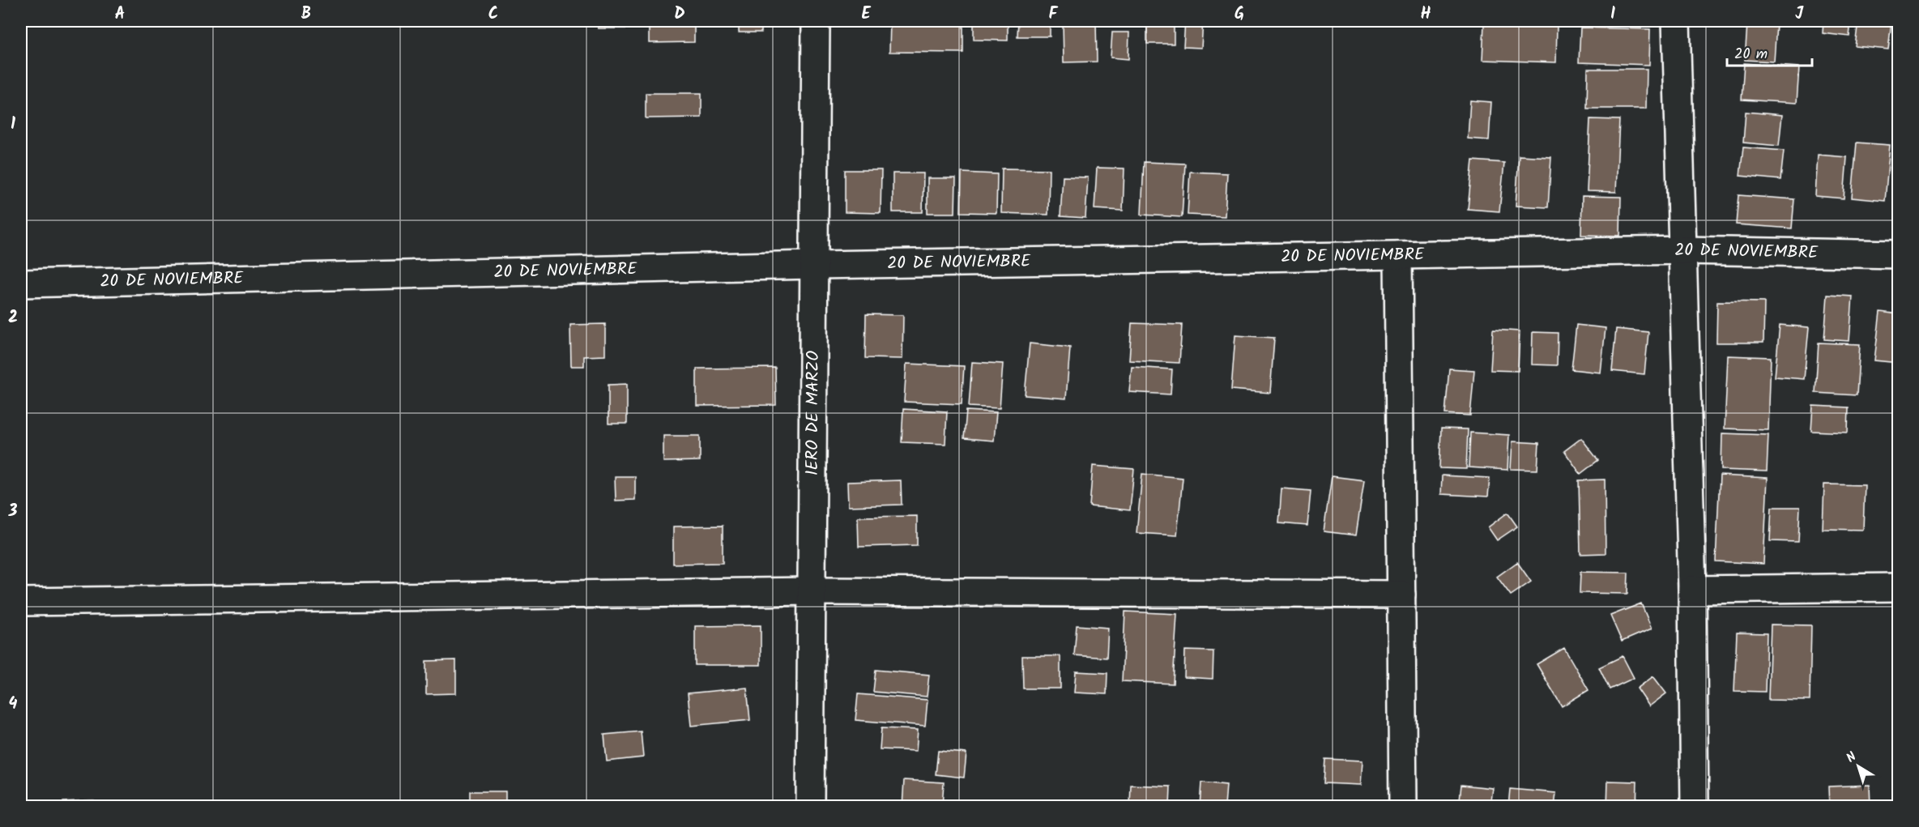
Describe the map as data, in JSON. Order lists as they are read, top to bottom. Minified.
{"streets":{"street":["20 DE NOVIEMBRE","1ERO DE MARZO"]},"crossings":[["20 DE NOVIEMBRE","1ERO DE MARZO"]],"scale_bar":"20 m","north":"top left","grid":{"columns":["A","B","C","D","E","F","G","H","I","J"],"rows":["1","2","3","4"]}}
